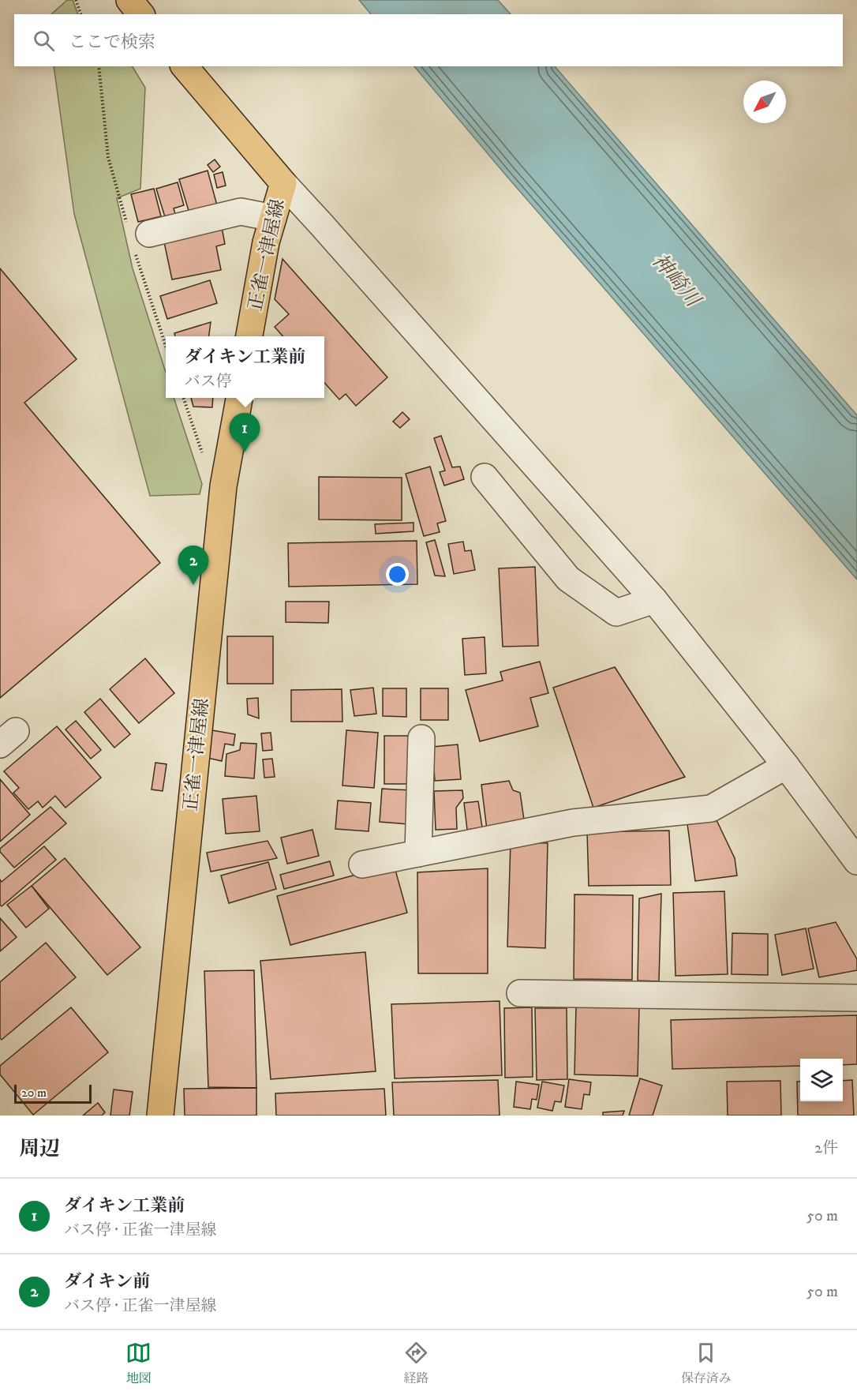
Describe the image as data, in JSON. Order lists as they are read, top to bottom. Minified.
{"streets":{"main road":["正雀一津屋線"]},"water":["神崎川"],"scale_bar":"20 m","north":"bottom left","page":{"search":"ここで検索","popup":["ダイキン工業前","バス停"],"pins":["1","2"],"scale":"20 m","heading":["周辺","2件"],"list":[{"mark":"1","name":"ダイキン工業前","note":"バス停 · 正雀一津屋線","value":"50 m"},{"mark":"2","name":"ダイキン前","note":"バス停 · 正雀一津屋線","value":"50 m"}],"nav":["地図","経路","保存済み"]}}
